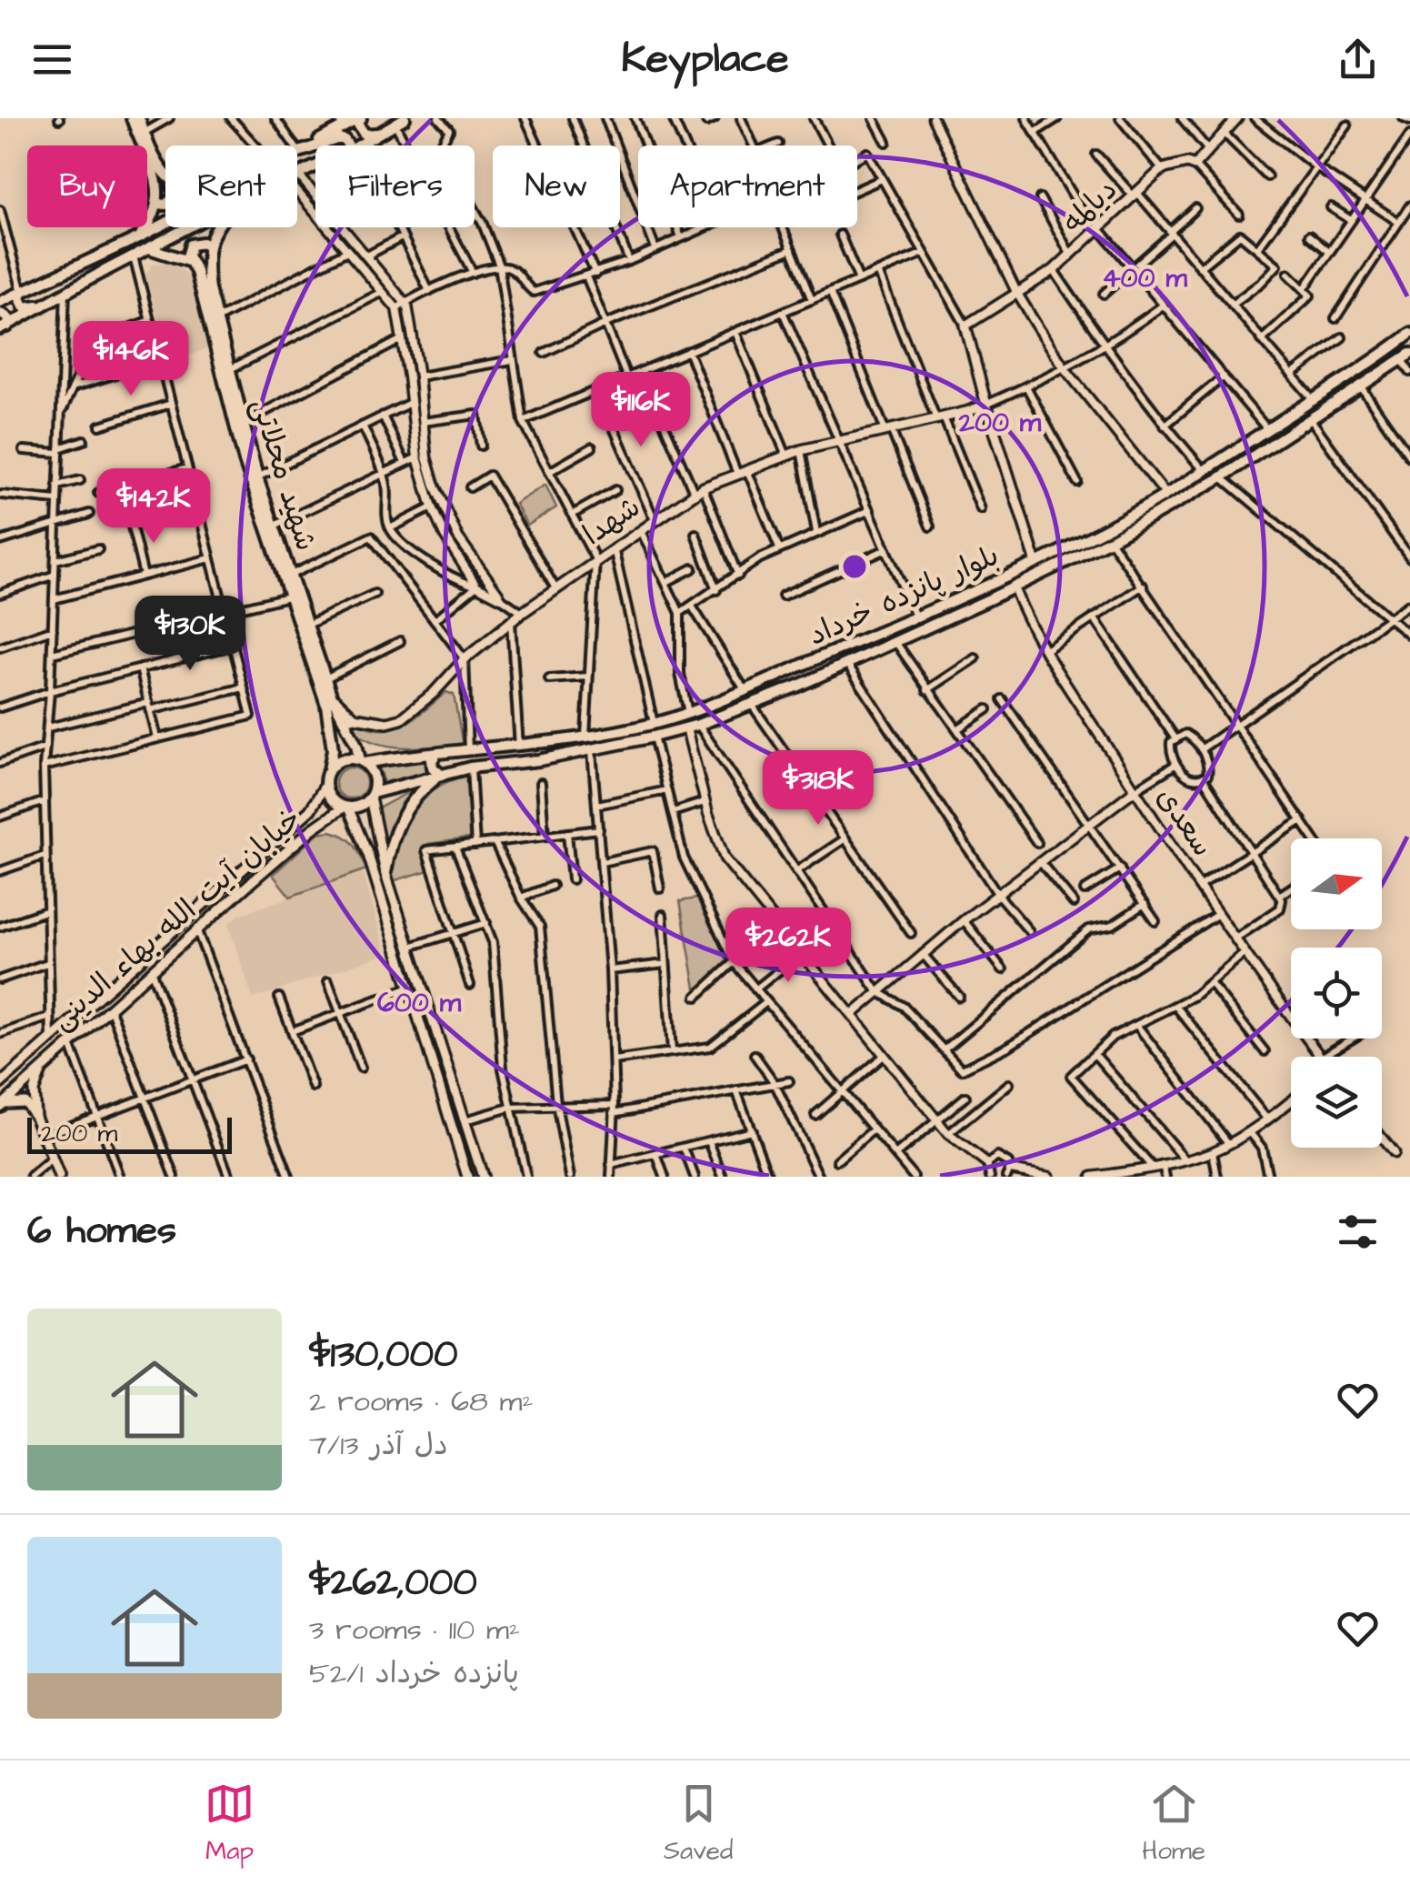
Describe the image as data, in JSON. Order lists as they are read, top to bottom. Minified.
{"streets":{"main road":["دیالمه","شهید محلاتی","شهدا","بلوار پانزده خرداد","خیابان آیت الله بهاء الدینی"],"street":["سعدی"]},"crossings":[["شهید محلاتی","بلوار پانزده خرداد"],["شهید محلاتی","خیابان آیت الله بهاء الدینی"],["بلوار پانزده خرداد","سعدی"],["بلوار پانزده خرداد","خیابان آیت الله بهاء الدینی"]],"scale_bar":"200 m","north":"right","page":{"header":"Keyplace","chip":["Buy","Rent","Filters","New","Apartment"],"price":["$146K","$116K","$142K","$130K","$318K","$262K"],"scale":"200 m","heading":"6 homes","list":[{"name":"$130,000","note":"2 rooms · 68 m² · دل آذر 7/13"},{"name":"$262,000","note":"3 rooms · 110 m² · پانزده خرداد 52/1"}],"tabs":["Map","Saved","Home"]},"rings":["400 m","200 m","600 m"]}
